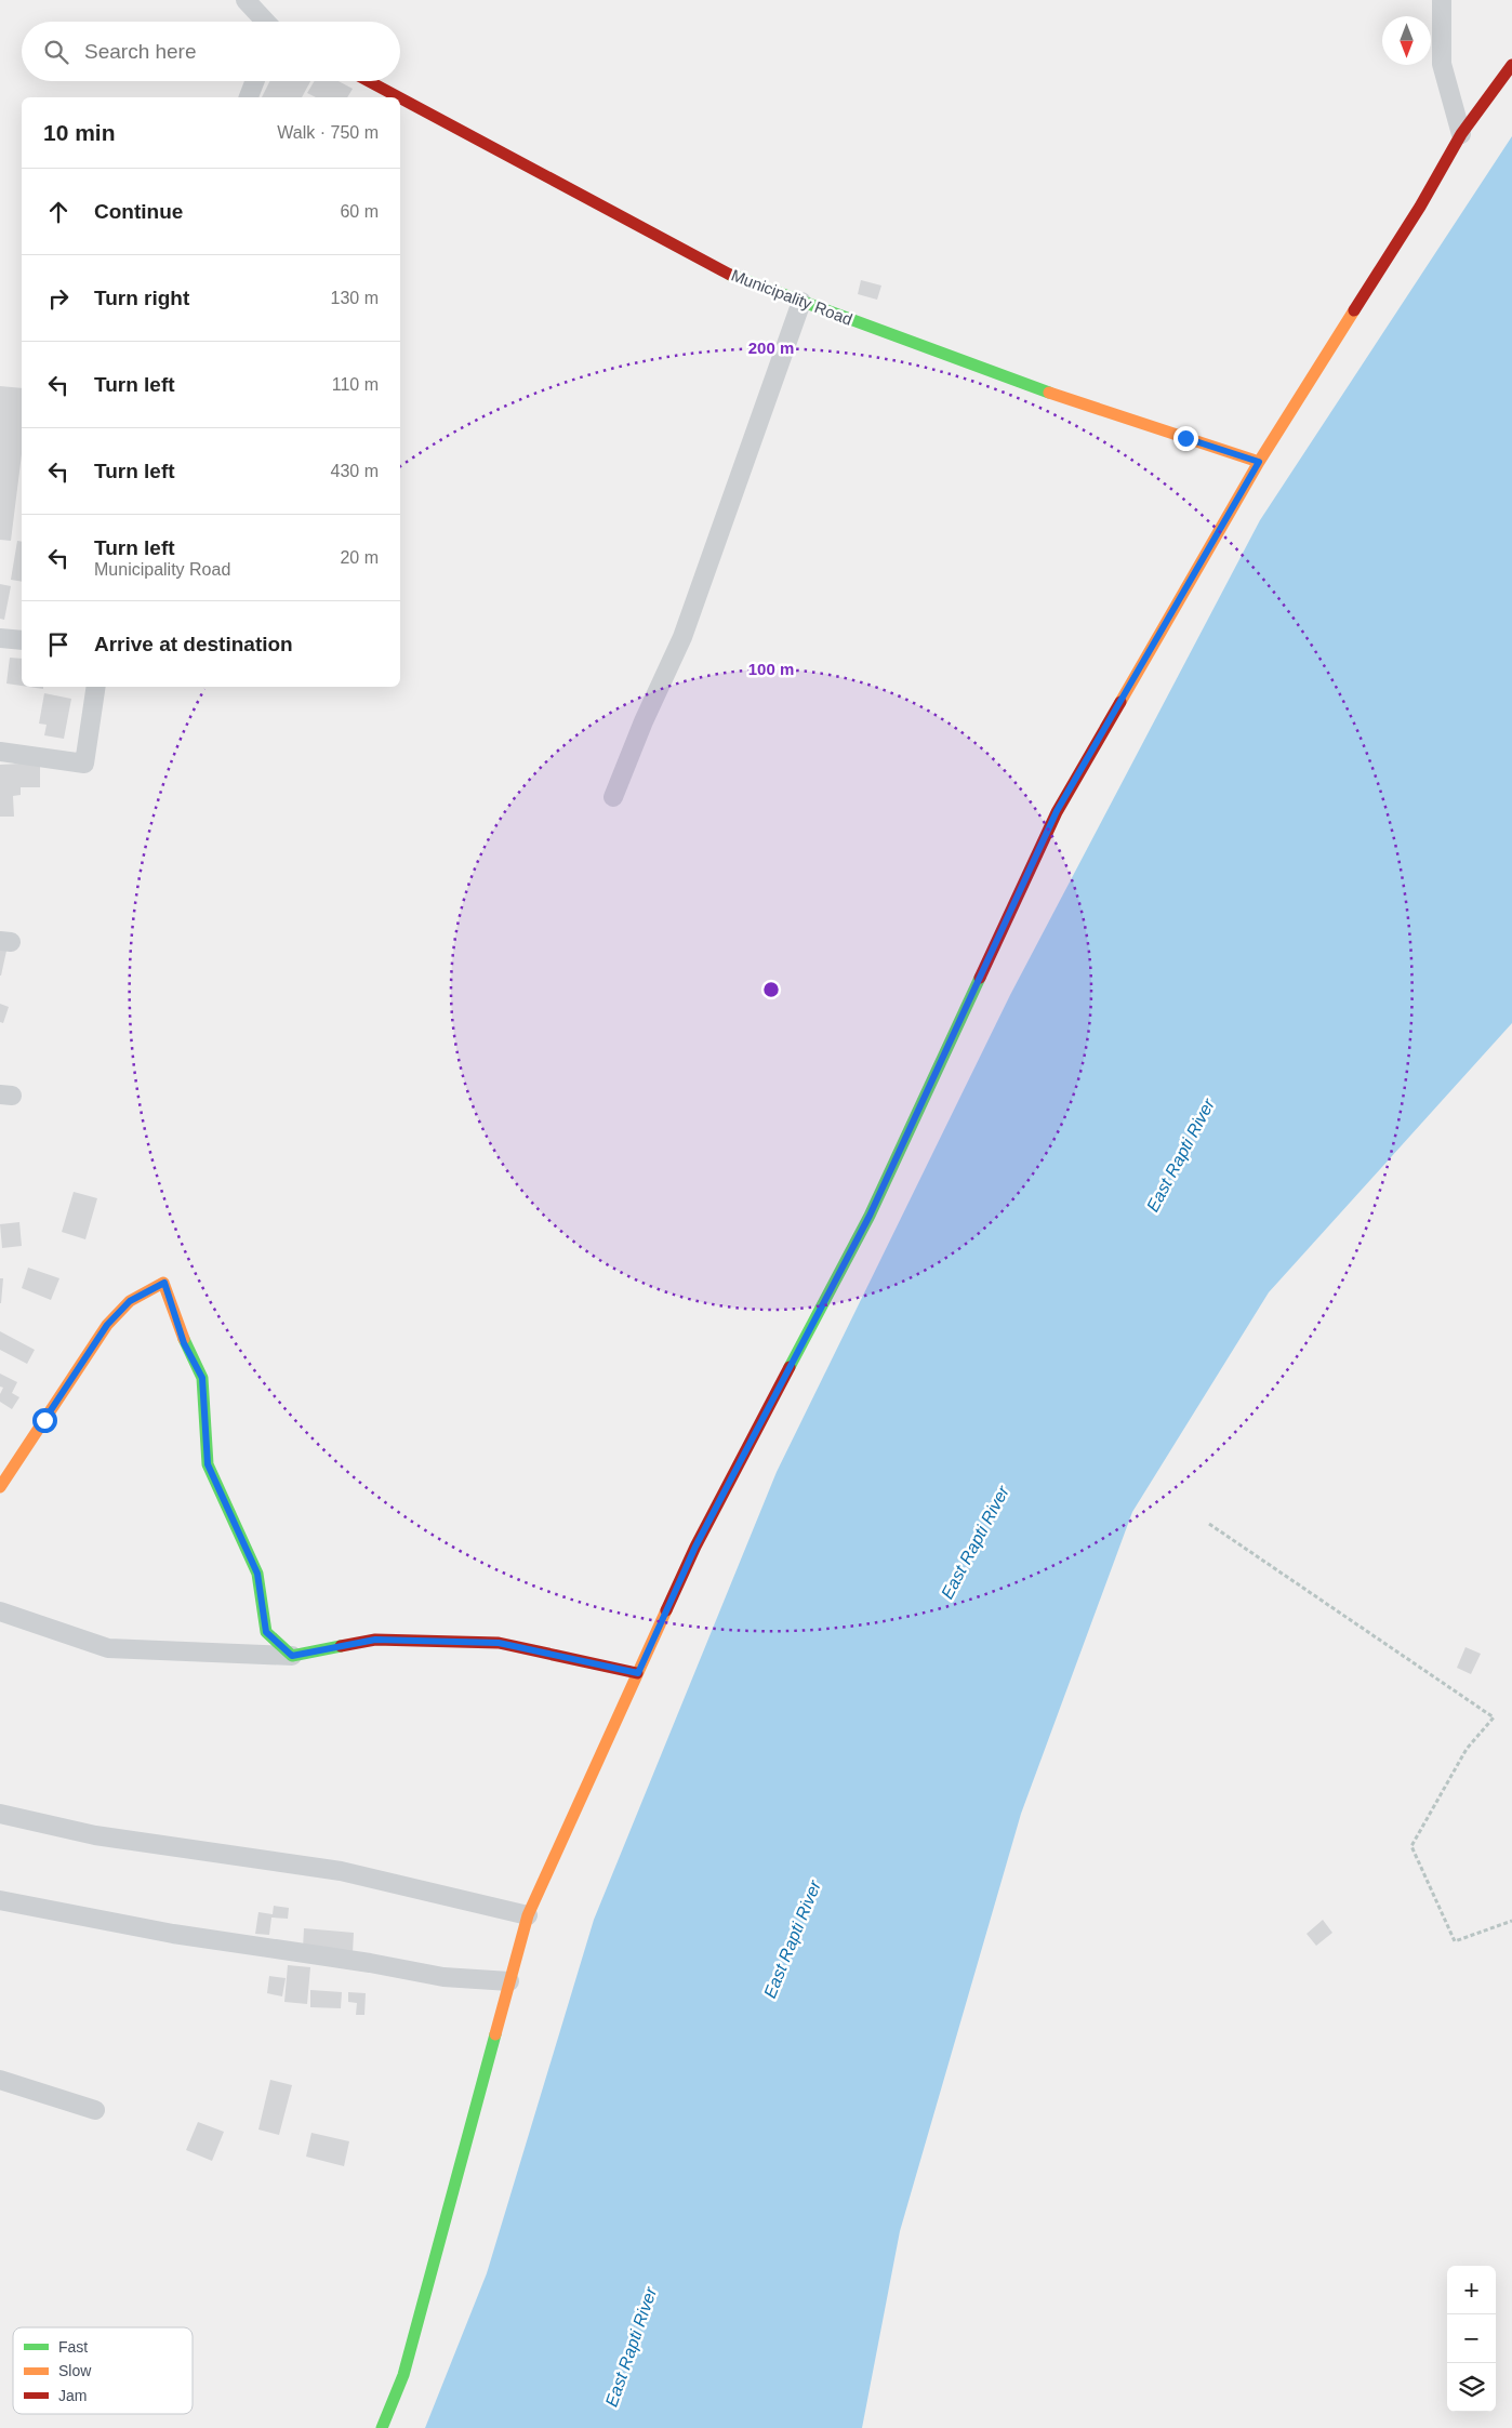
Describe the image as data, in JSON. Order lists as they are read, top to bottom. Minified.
{"streets":{"street":["Municipality Road"]},"water":["East Rapti River"],"legend":["Fast","Slow","Jam"],"north":"bottom","page":{"search":"Search here","heading":["10 min","Walk · 750 m"],"list":[["Continue","60 m"],["Turn right","130 m"],["Turn left","110 m"],["Turn left","430 m"],["Turn left","Municipality Road","20 m"],"Arrive at destination"],"map_buttons":["+","−"]},"rings":["200 m","100 m"]}
